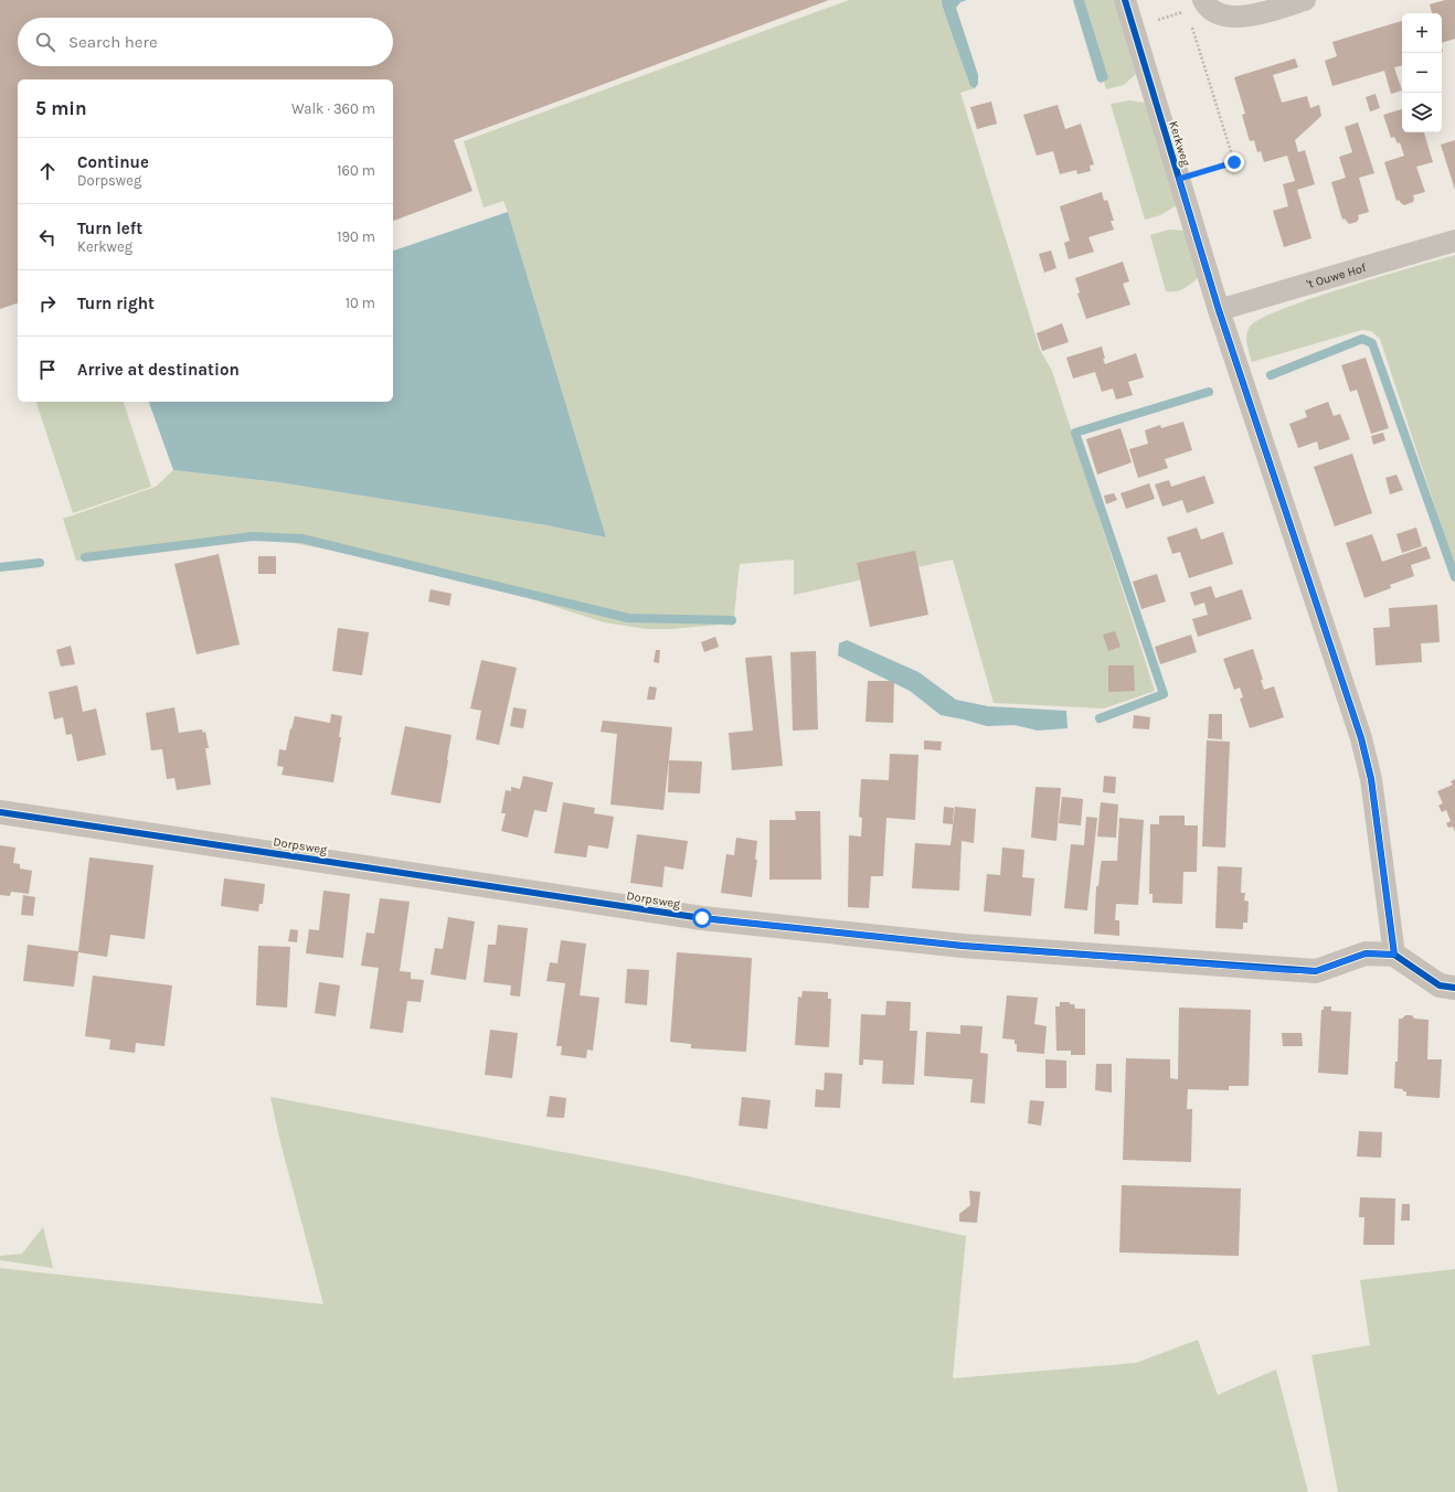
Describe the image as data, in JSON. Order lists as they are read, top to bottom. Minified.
{"streets":{"street":["Kerkweg","'t Ouwe Hof","Dorpsweg"]},"crossings":[["Kerkweg","'t Ouwe Hof"],["Kerkweg","Dorpsweg"]],"page":{"map_buttons":["+","−"],"search":"Search here","heading":["5 min","Walk · 360 m"],"list":[["Continue","Dorpsweg","160 m"],["Turn left","Kerkweg","190 m"],["Turn right","10 m"],"Arrive at destination"]}}
